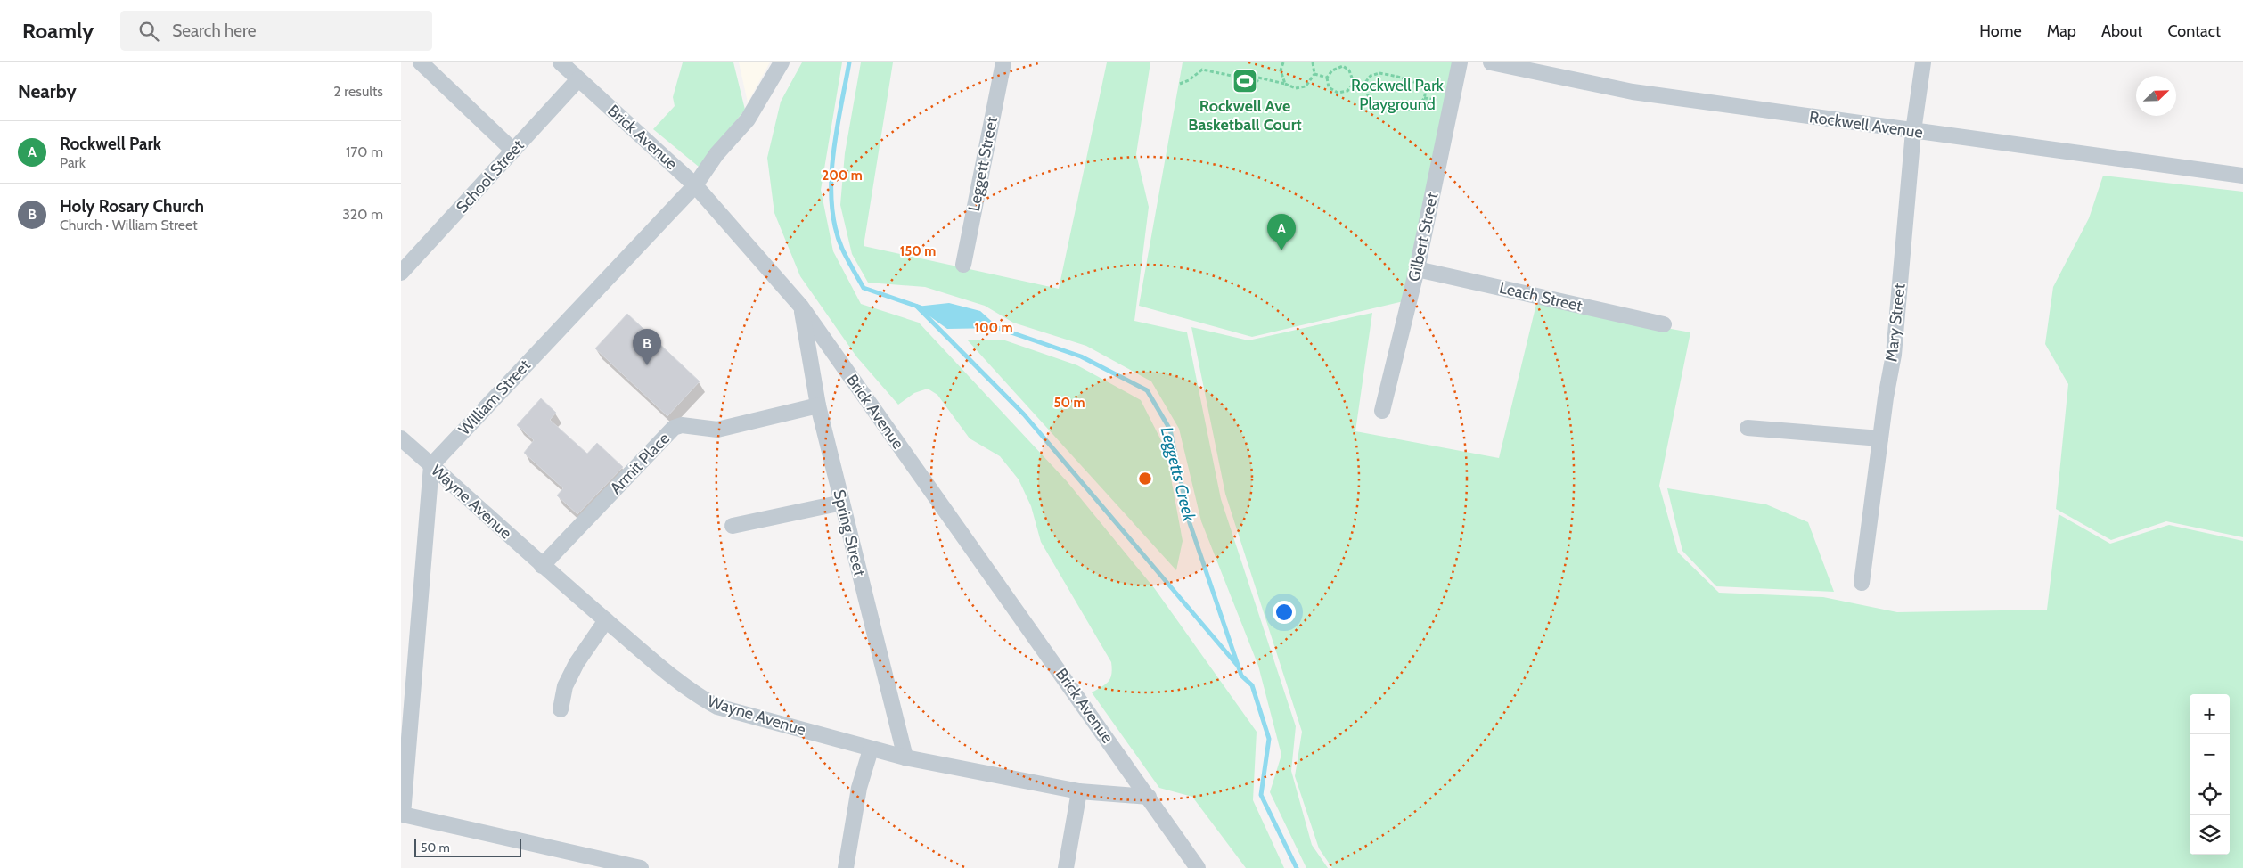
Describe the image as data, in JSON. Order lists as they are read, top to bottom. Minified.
{"streets":{"street":["Rockwell Avenue","Brick Avenue","Leggett Street","School Street","Gilbert Street","Leach Street","Mary Street","William Street","Armit Place","Wayne Avenue","Spring Street"]},"crossings":[["Rockwell Avenue","Mary Street"],["Brick Avenue","School Street"],["Brick Avenue","William Street"],["Brick Avenue","Wayne Avenue"],["Brick Avenue","Spring Street"],["Gilbert Street","Leach Street"],["William Street","Wayne Avenue"],["Armit Place","Wayne Avenue"],["Armit Place","Spring Street"],["Wayne Avenue","Spring Street"]],"water":["Leggetts Creek"],"parks":["Rockwell Park Playground"],"places":{"sports":["Rockwell Ave Basketball Court"]},"scale_bar":"50 m","north":"top right","page":{"header":"Roamly","search":"Search here","nav":["Home","Map","About","Contact"],"heading":["Nearby","2 results"],"list":[{"mark":"A","name":"Rockwell Park","note":"Park","value":"170 m"},{"mark":"B","name":"Holy Rosary Church","note":"Church · William Street","value":"320 m"}],"pins":["A","B"],"map_buttons":["+","−"],"scale":"50 m"},"rings":["200 m","150 m","100 m","50 m"]}
